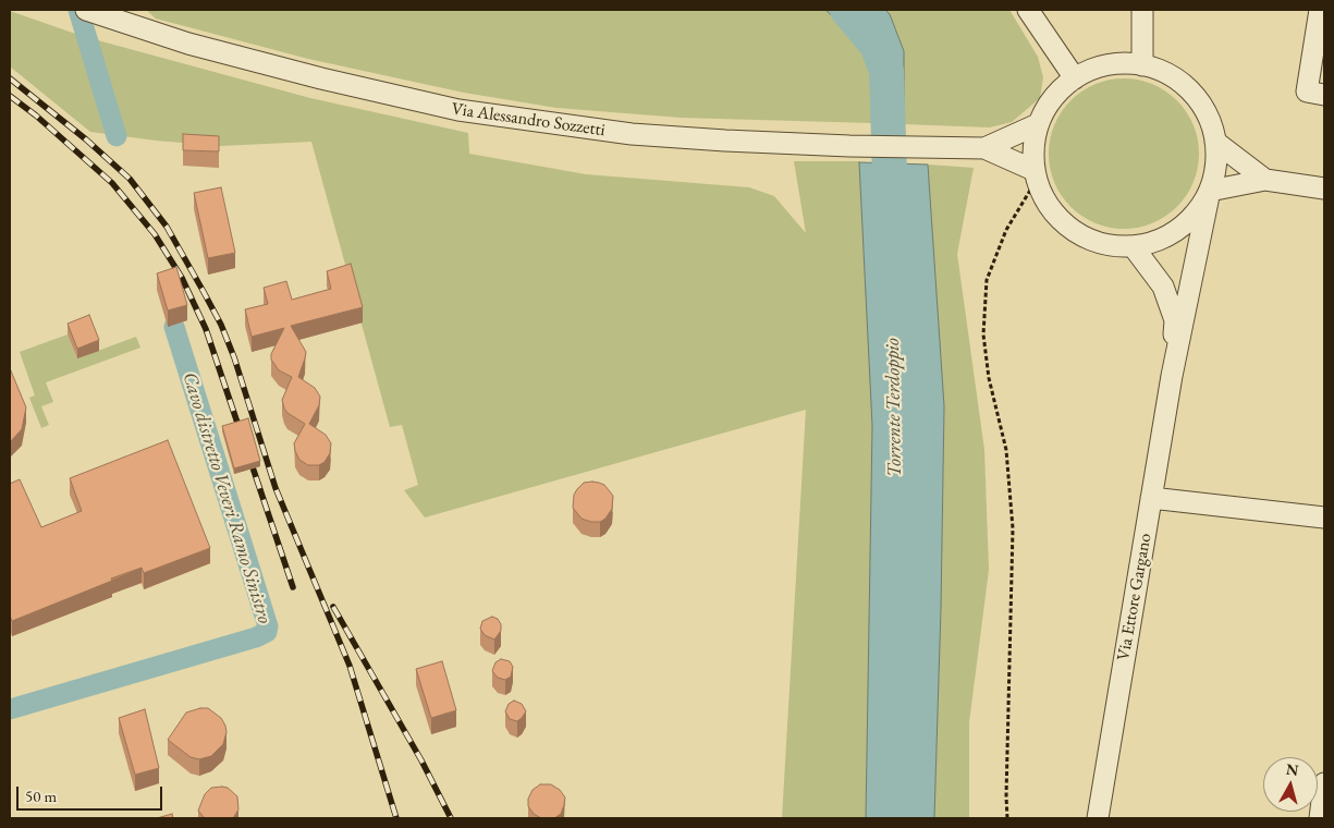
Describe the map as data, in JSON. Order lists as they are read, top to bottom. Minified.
{"streets":{"street":["Via Alessandro Sozzetti","Via Ettore Gargano"]},"crossings":[["Via Alessandro Sozzetti","Via Ettore Gargano"]],"water":["Torrente Terdoppio","Cavo distretto Veveri Ramo Sinistro"],"scale_bar":"50 m","north":"top"}
